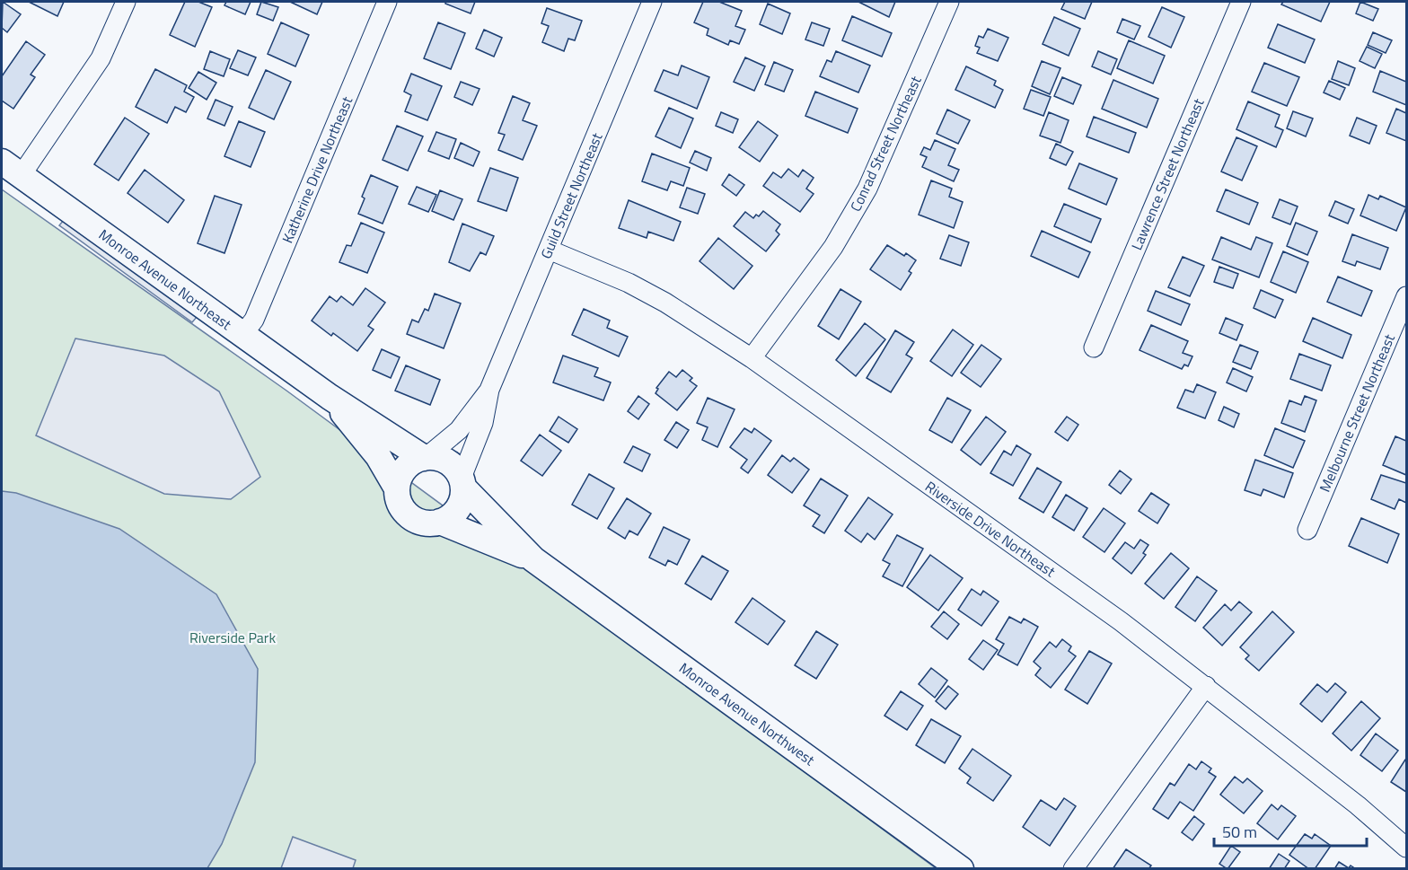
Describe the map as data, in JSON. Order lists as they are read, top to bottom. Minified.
{"streets":{"main road":["Monroe Avenue Northeast","Monroe Avenue Northwest"],"street":["Conrad Street Northeast","Katherine Drive Northeast","Lawrence Street Northeast","Guild Street Northeast","Melbourne Street Northeast","Riverside Drive Northeast"]},"crossings":[["Conrad Street Northeast","Riverside Drive Northeast"],["Katherine Drive Northeast","Monroe Avenue Northeast"],["Guild Street Northeast","Monroe Avenue Northeast"],["Guild Street Northeast","Riverside Drive Northeast"],["Guild Street Northeast","Monroe Avenue Northwest"],["Monroe Avenue Northeast","Monroe Avenue Northwest"]],"parks":["Riverside Park"],"scale_bar":"50 m"}
